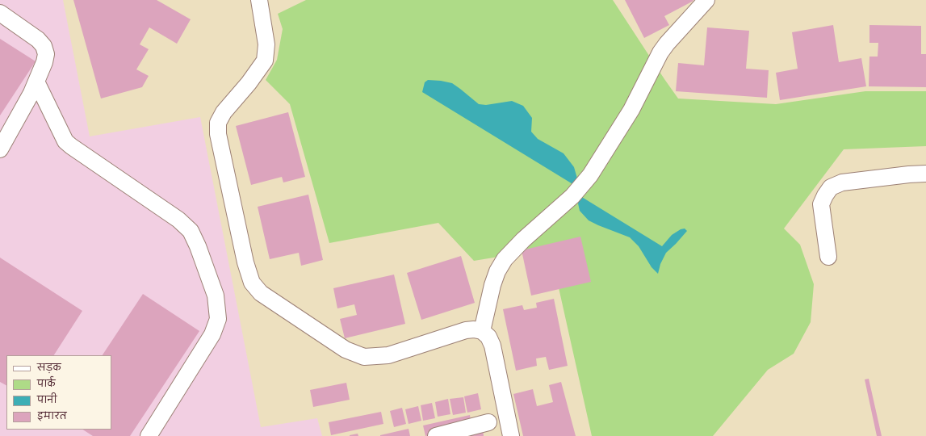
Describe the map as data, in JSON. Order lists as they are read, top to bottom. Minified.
{"legend":["सड़क","पार्क","पानी","इमारत"]}
